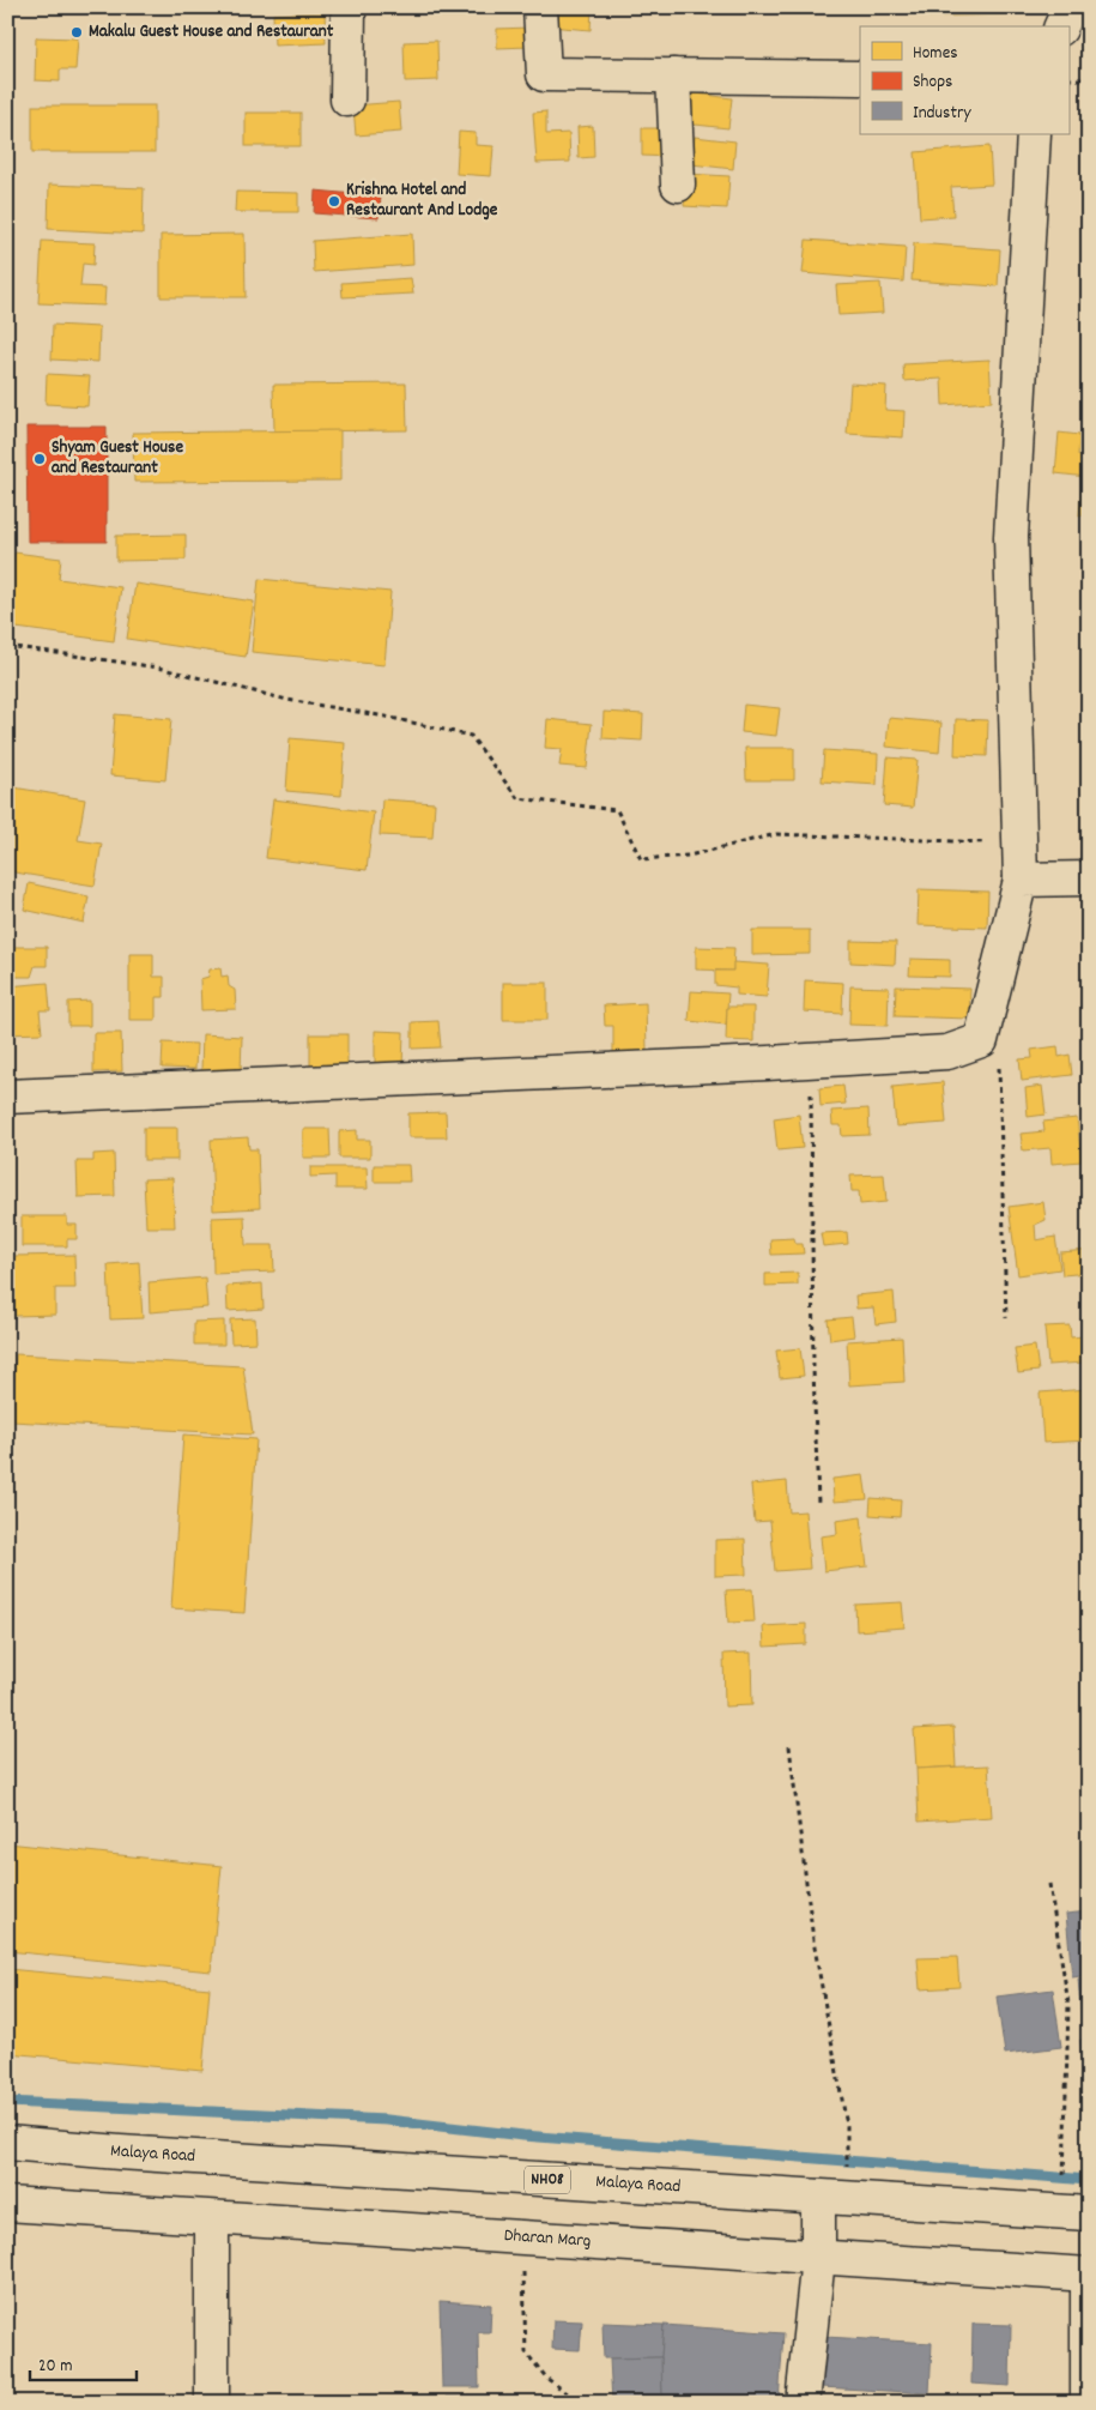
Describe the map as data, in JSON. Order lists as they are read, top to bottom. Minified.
{"streets":{"street":["Malaya Road","NH08","Dharan Marg"]},"places":["Makalu Guest House and Restaurant","Krishna Hotel and Restaurant And Lodge","Shyam Guest House and Restaurant"],"legend":["Homes","Shops","Industry"],"scale_bar":"20 m"}
